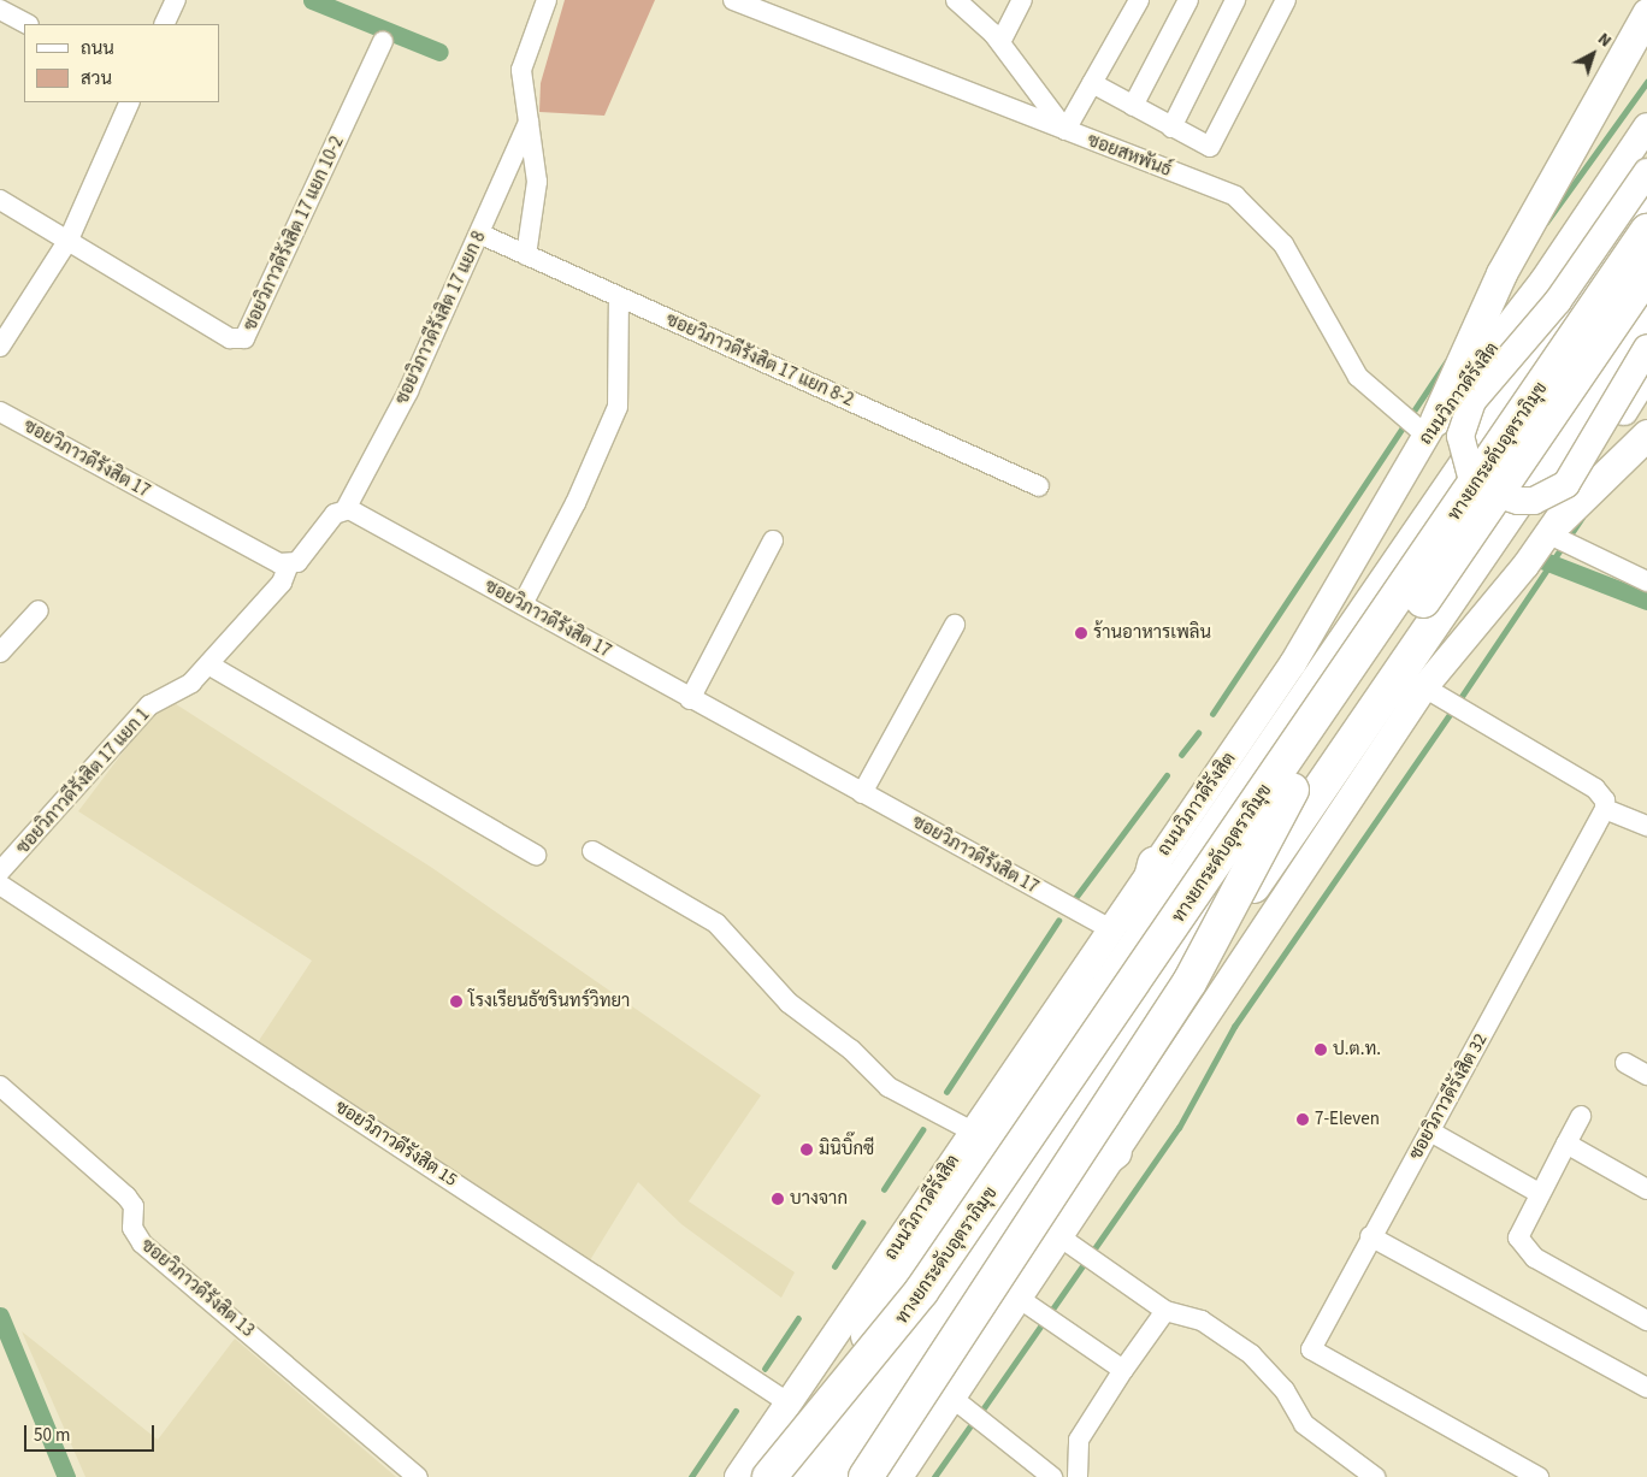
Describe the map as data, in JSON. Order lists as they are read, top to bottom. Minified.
{"streets":{"highway":["ถนนวิภาวดีรังสิต","ทางยกระดับอุตราภิมุข"],"street":["ซอยสหพันธ์","ซอยวิภาวดีรังสิต 17 แยก 10-2","ซอยวิภาวดีรังสิต 17 แยก 8","ซอยวิภาวดีรังสิต 17 แยก 8-2","ซอยวิภาวดีรังสิต 17","ซอยวิภาวดีรังสิต 17 แยก 1","ซอยวิภาวดีรังสิต 32","ซอยวิภาวดีรังสิต 15","ซอยวิภาวดีรังสิต 13"]},"crossings":[["ซอยสหพันธ์","ถนนวิภาวดีรังสิต"],["ซอยวิภาวดีรังสิต 17 แยก 8","ซอยวิภาวดีรังสิต 17 แยก 8-2"],["ซอยวิภาวดีรังสิต 17 แยก 8","ซอยวิภาวดีรังสิต 17"],["ถนนวิภาวดีรังสิต","ซอยวิภาวดีรังสิต 17"],["ถนนวิภาวดีรังสิต","ซอยวิภาวดีรังสิต 15"],["ซอยวิภาวดีรังสิต 17","ซอยวิภาวดีรังสิต 17 แยก 1"]],"places":["ร้านอาหารเพลิน","โรงเรียนธัชรินทร์วิทยา","ป.ต.ท.","7-Eleven","มินิบิ๊กซี","บางจาก"],"legend":["ถนน","สวน"],"scale_bar":"50 m","north":"top right"}
